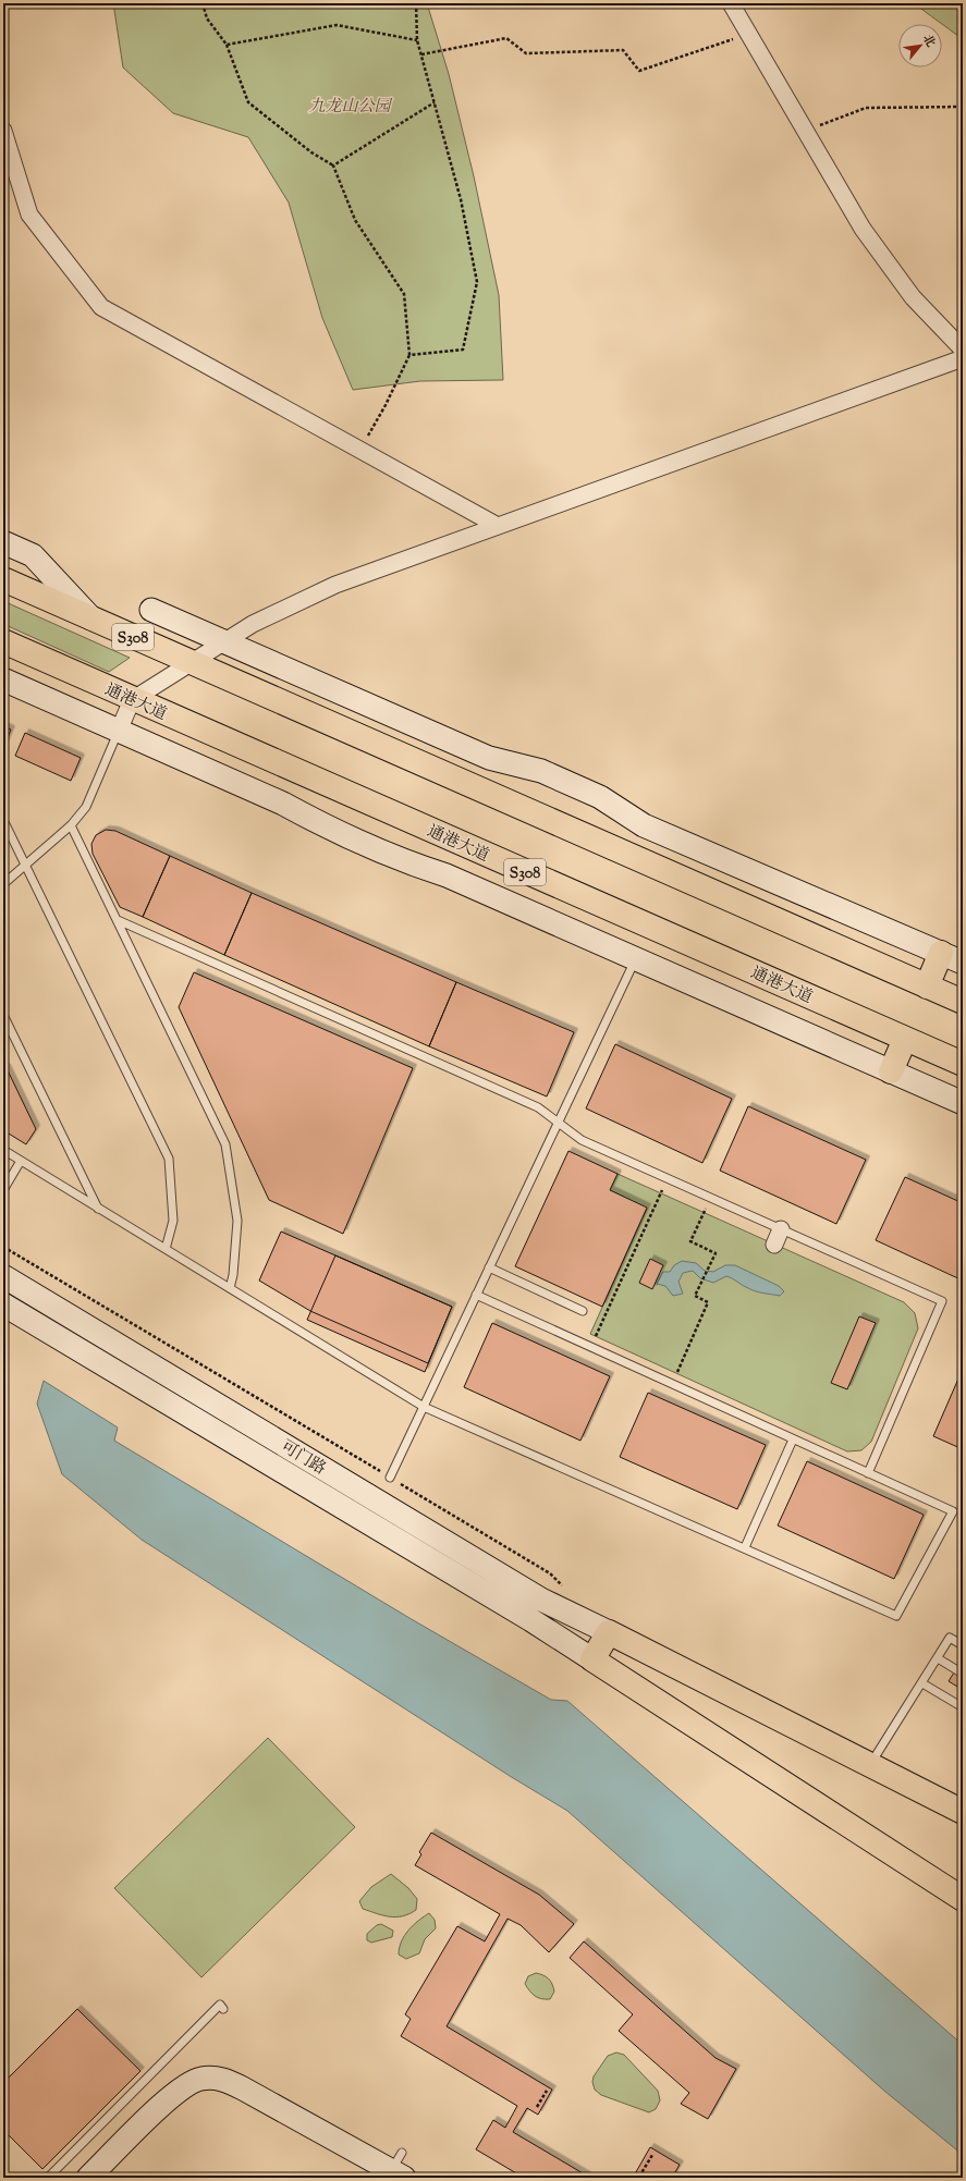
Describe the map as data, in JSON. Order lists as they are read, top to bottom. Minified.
{"streets":{"main road":["S308","通港大道"],"street":["可门路"]},"parks":["九龙山公园"],"north":"top right"}
